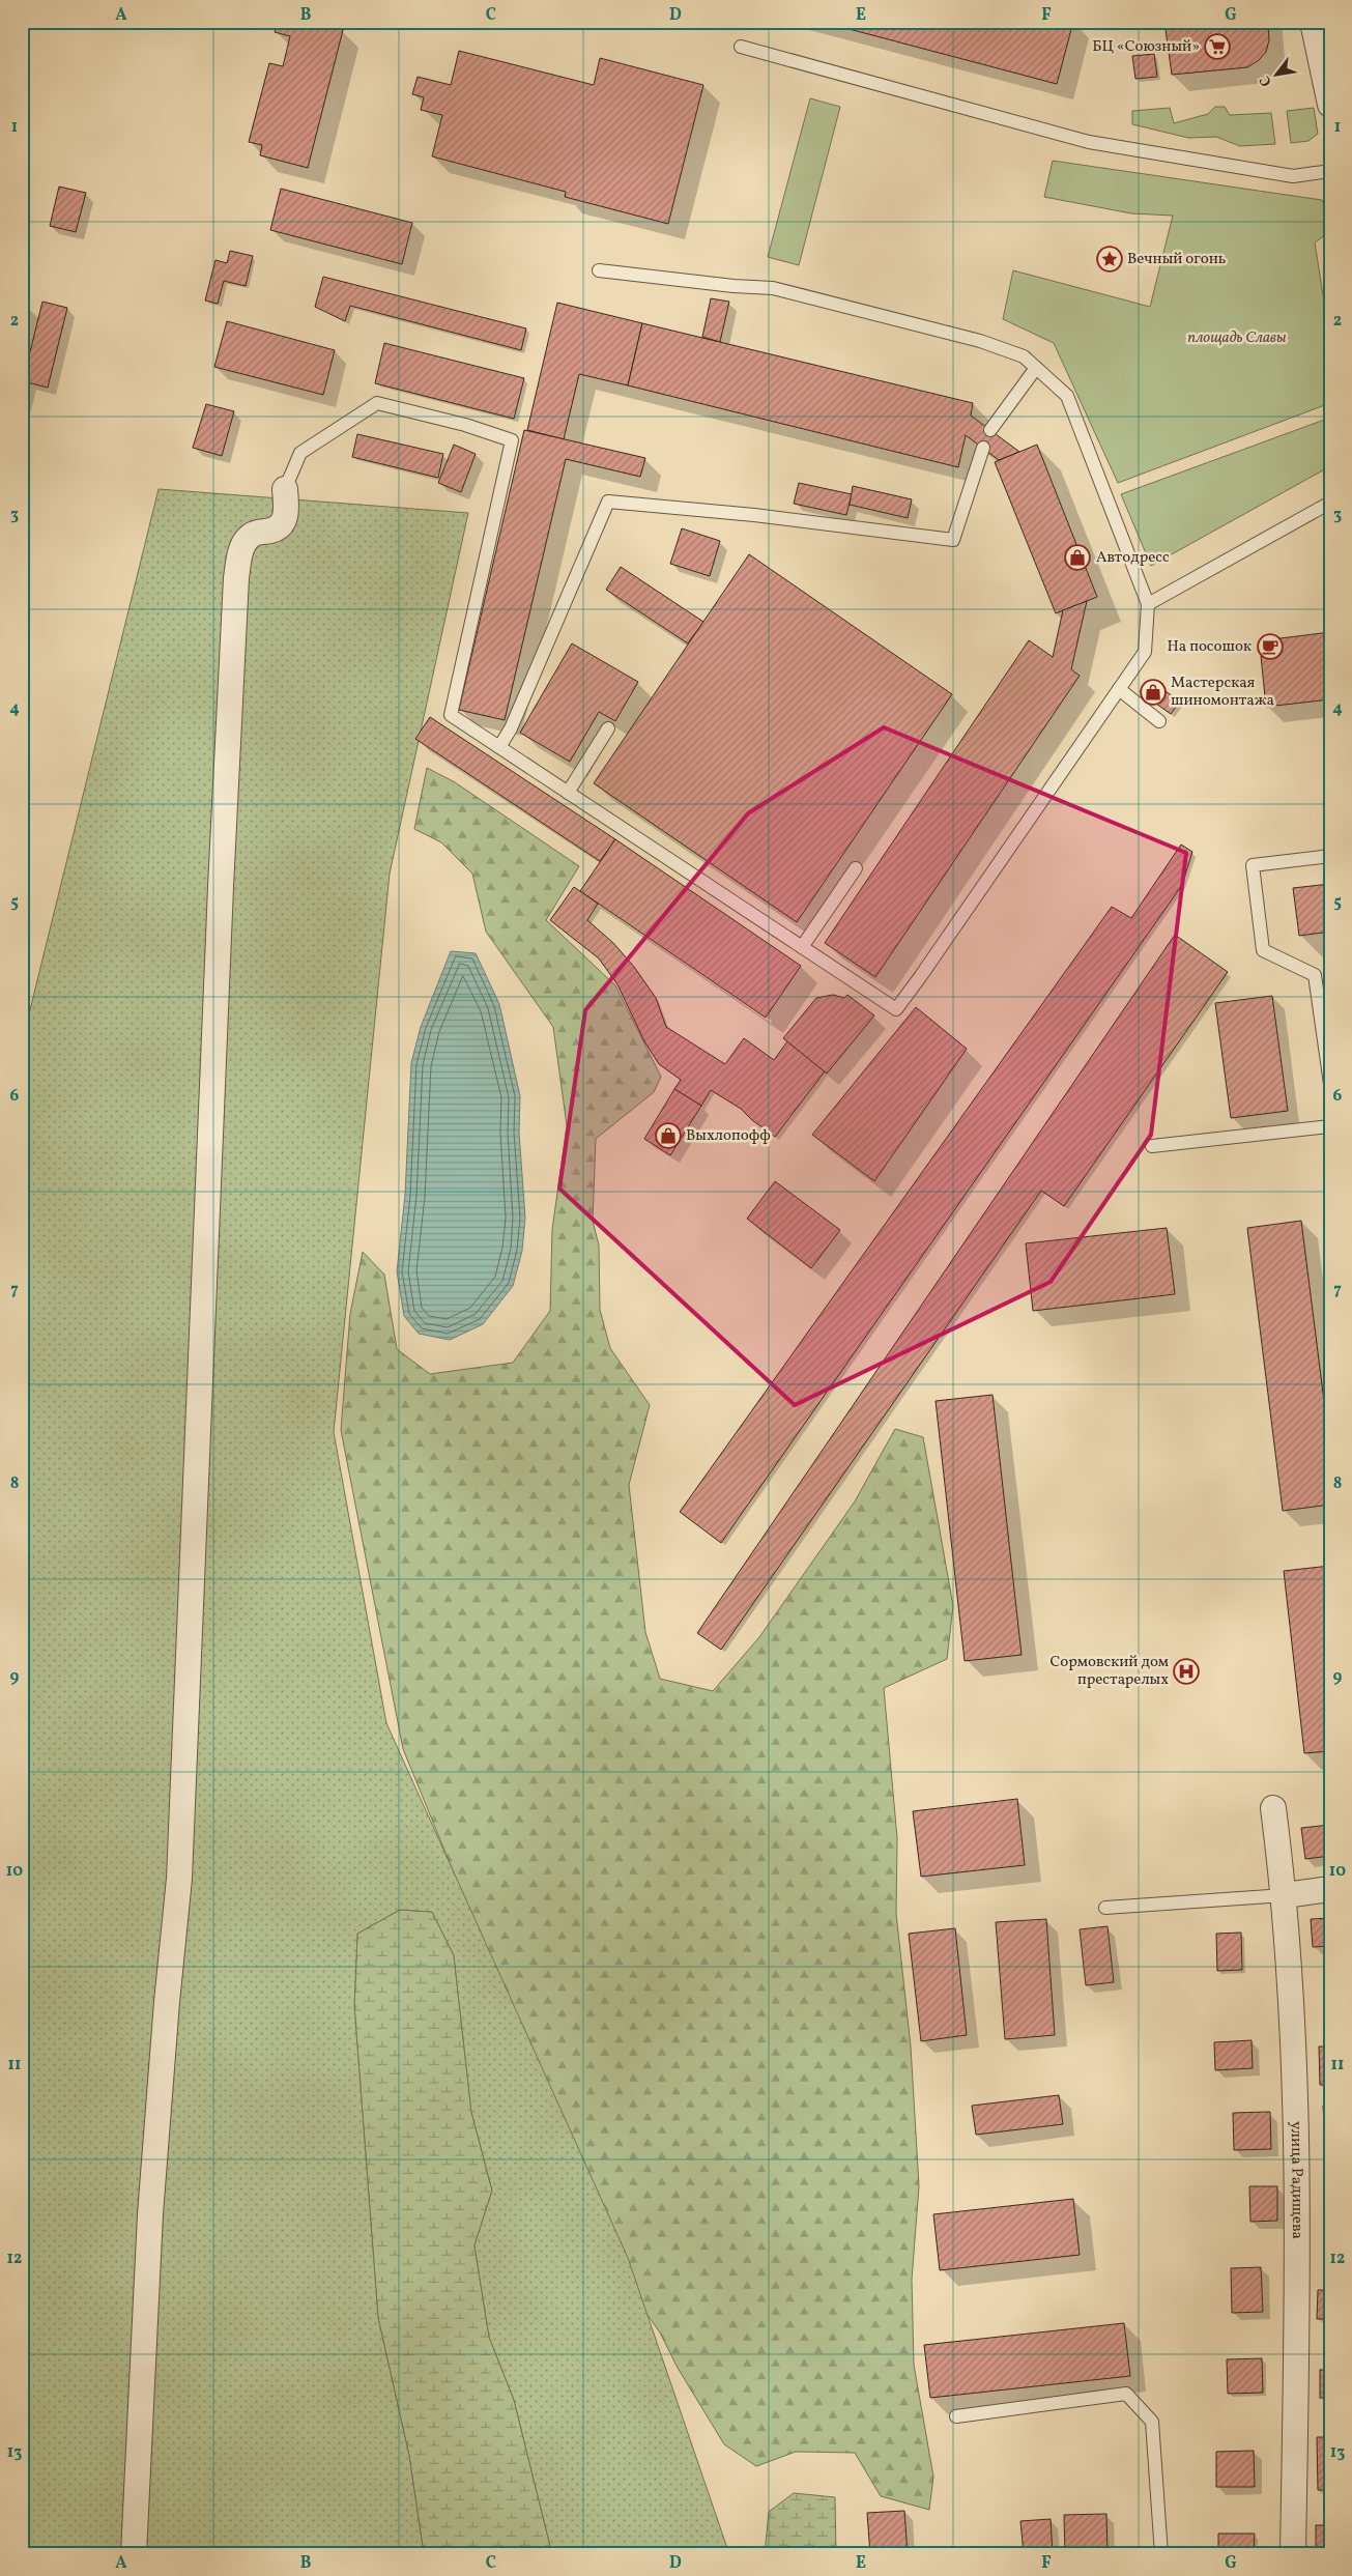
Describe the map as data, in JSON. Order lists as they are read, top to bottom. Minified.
{"streets":{"street":["улица Радищева"]},"parks":["площадь Славы"],"places":{"supermarket":["БЦ «Союзный»"],"place":["Вечный огонь"],"shop":["Автодресс","Мастерская шиномонтажа","Выхлопофф"],"cafe":["На посошок"],"hospital":["Сормовский дом престарелых"]},"north":"bottom left","grid":{"columns":["A","B","C","D","E","F","G"],"rows":["1","2","3","4","5","6","7","8","9","10","11","12","13"]}}
